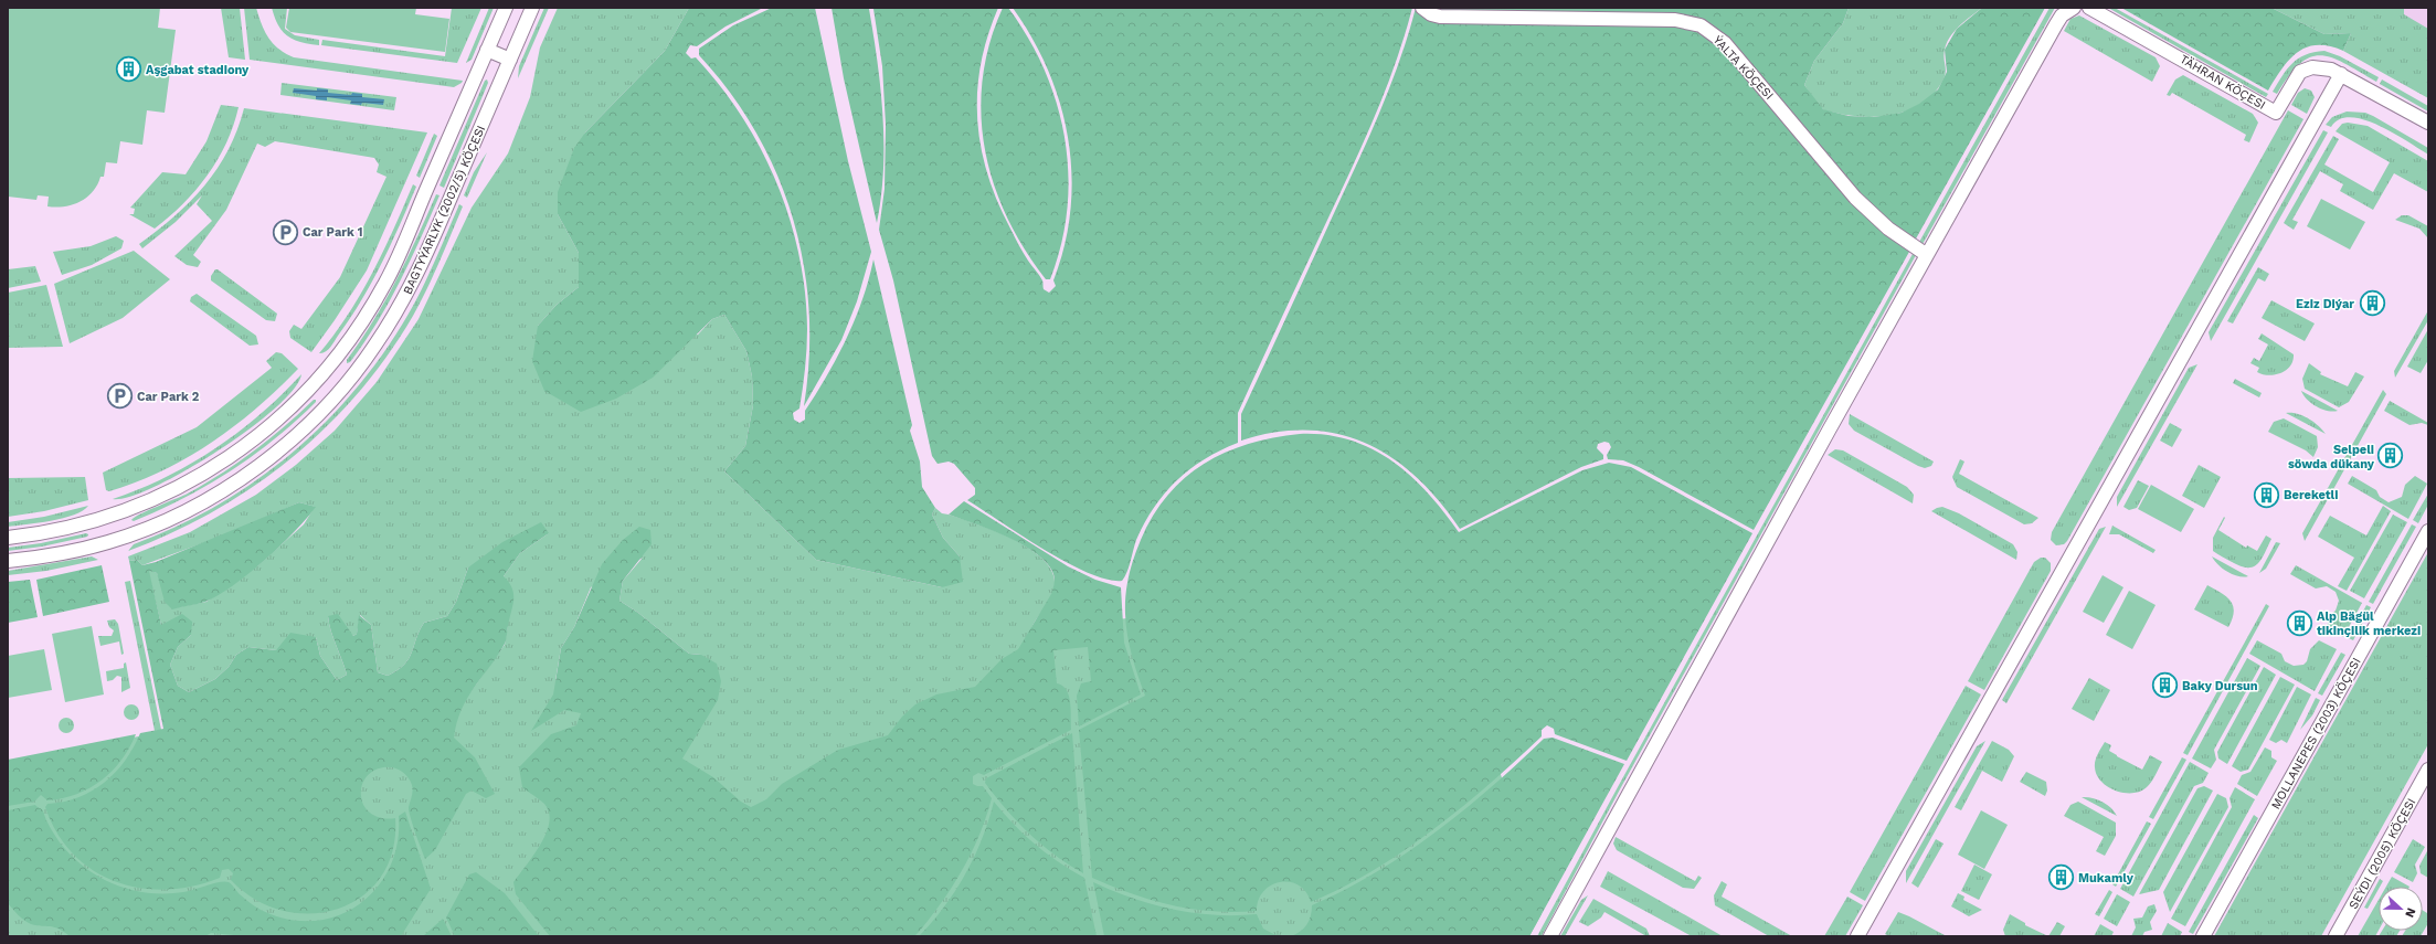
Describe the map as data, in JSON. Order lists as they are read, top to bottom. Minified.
{"streets":{"street":["ÝALTA KÖÇESI","TÄHRAN KÖÇESI","BAGTYÝARLYK (2002/5) KÖÇESI","MOLLANEPES (2003) KÖÇESI","SEÝDI (2005) KÖÇESI"]},"places":{"building":["Aşgabat stadiony","Eziz Diýar","Selpeli söwda dükany","Bereketli","Alp Bägül tikinçilik merkezi","Baky Dursun","Mukamly"],"parking":["Car Park 1","Car Park 2"]},"north":"right"}
